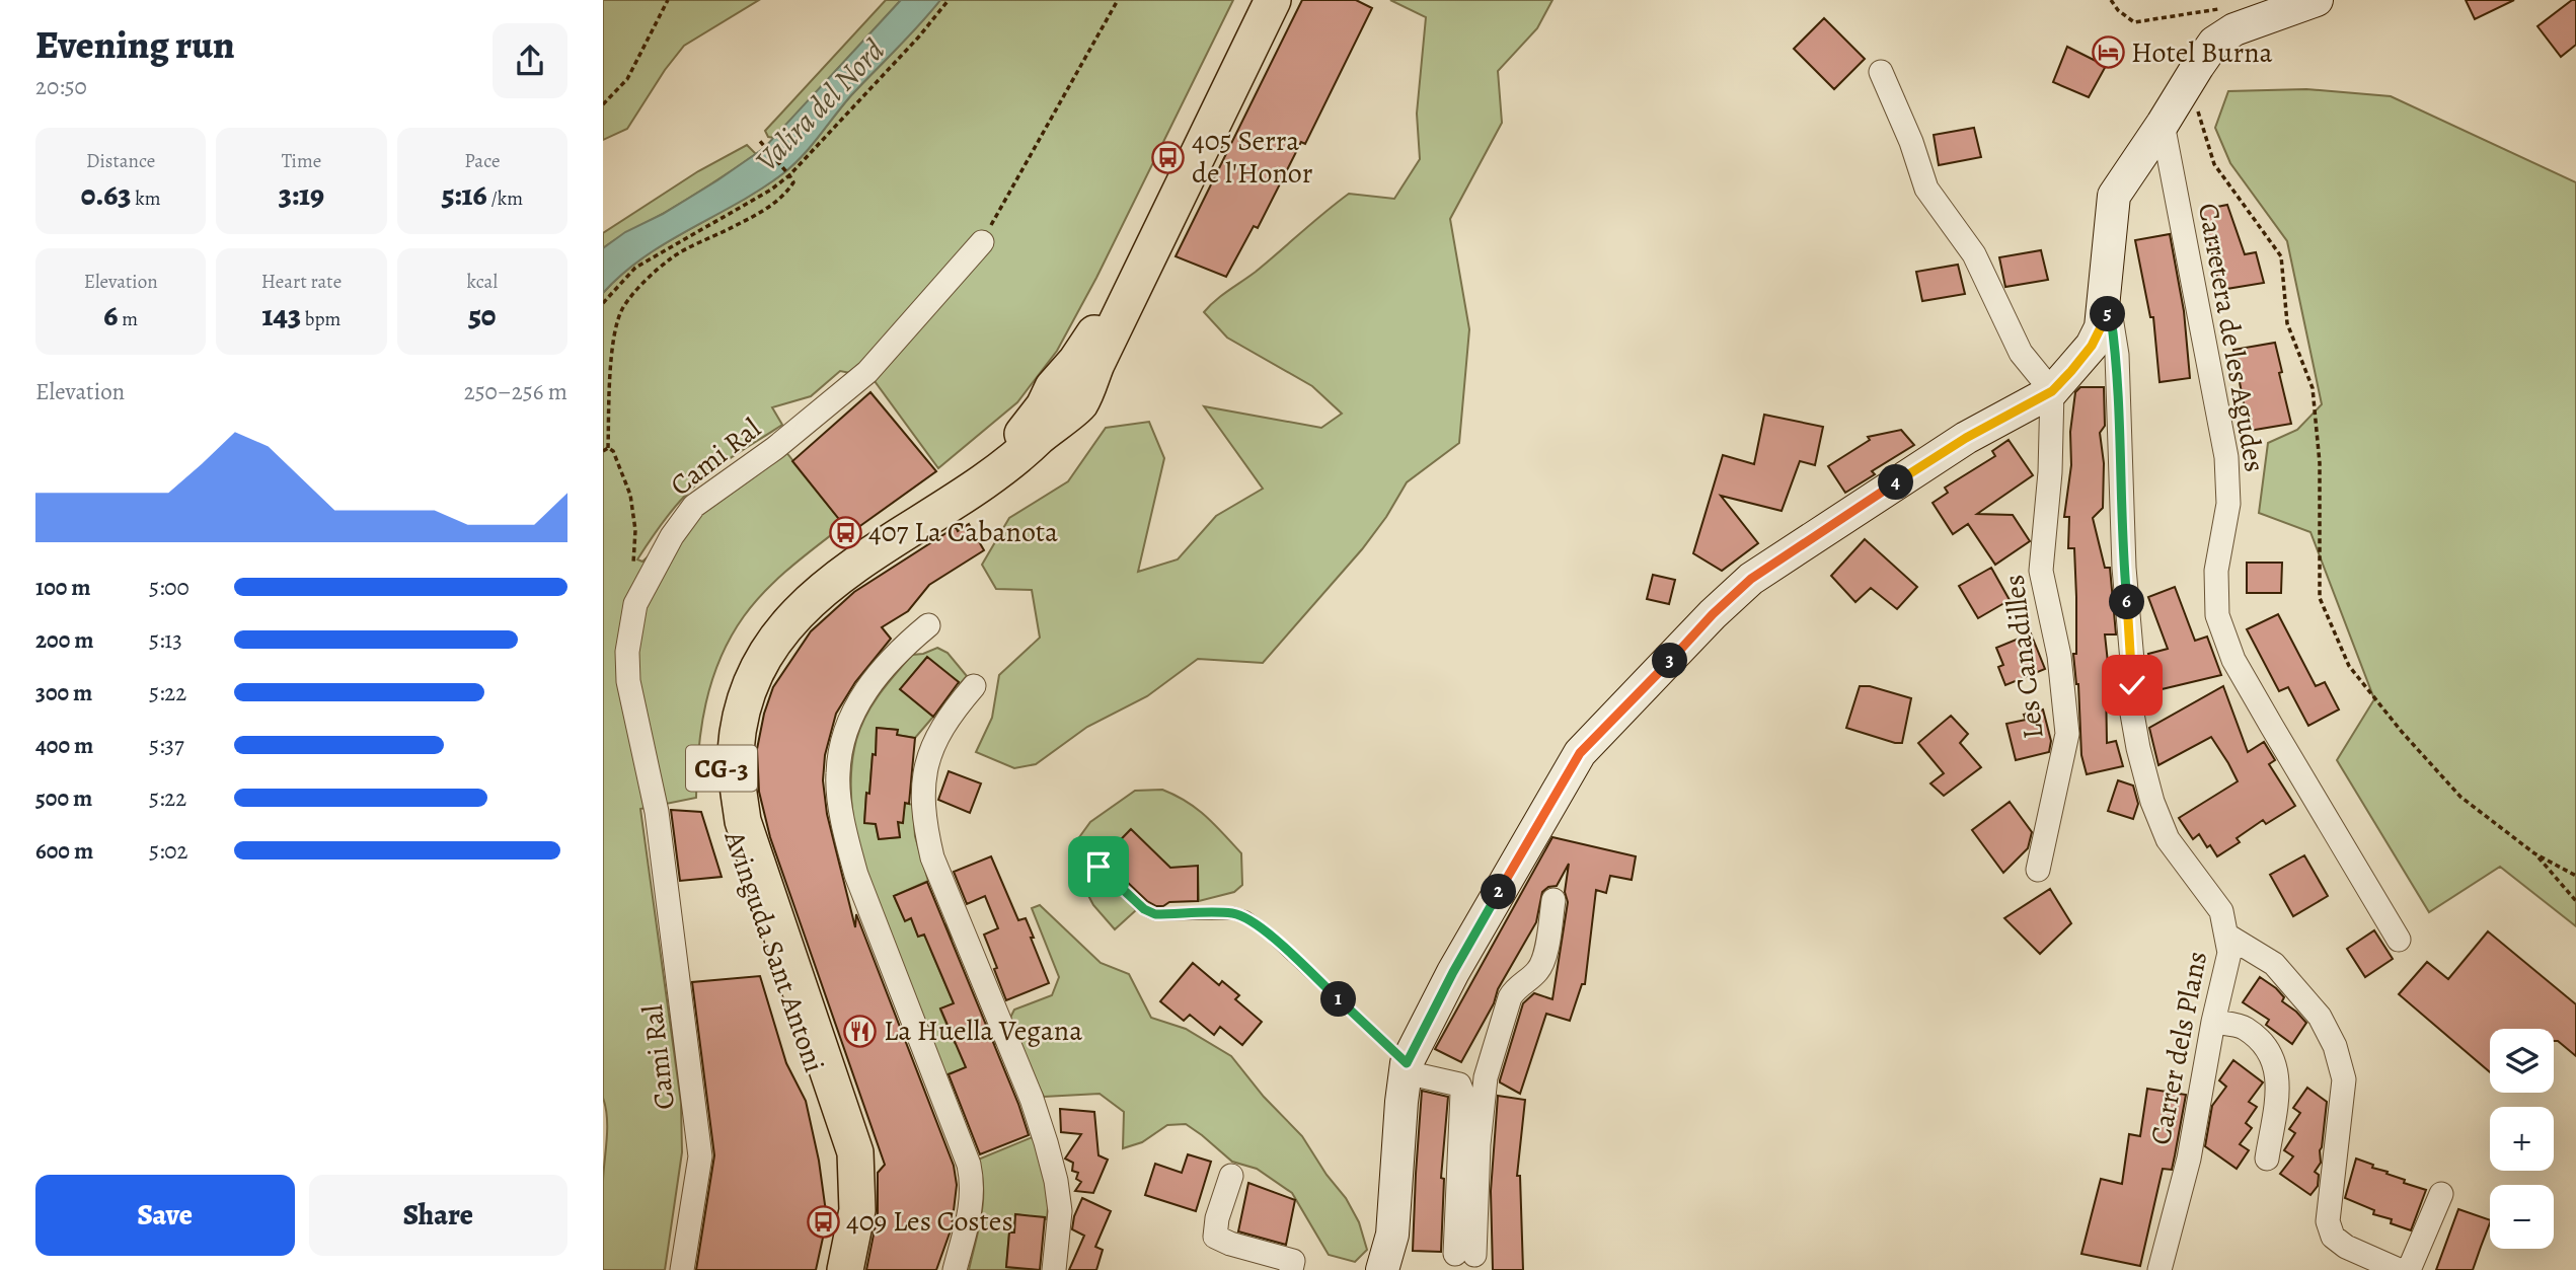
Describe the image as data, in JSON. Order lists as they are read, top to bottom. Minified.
{"streets":{"main road":["CG-3","Avinguda Sant Antoni"],"street":["Carretera de les Agudes","Cami Ral","Les Canadilles","Carrer dels Plans"]},"crossings":[["CG-3","Avinguda Sant Antoni"]],"water":["Valira del Nord"],"places":{"hotel":["Hotel Burna"],"bus stop":["405 Serra de l'Honor","407 La Cabanota","409 Les Costes"],"restaurant":["La Huella Vegana"]},"page":{"heading":["Evening run","20:50"],"stats":[["Distance","0.63 km"],["Time","3:19"],["Pace","5:16 /km"],["Elevation","6 m"],["Heart rate","143 bpm"],["kcal","50"]],"pins":["5","4","6","3","2","1"],"chart":["Elevation","250–256 m"],"list":[{"name":"100 m","note":"5:00"},{"name":"200 m","note":"5:13"},{"name":"300 m","note":"5:22"},{"name":"400 m","note":"5:37"},{"name":"500 m","note":"5:22"},{"name":"600 m","note":"5:02"}],"map_buttons":["+","−"],"buttons":["Save","Share"]}}
